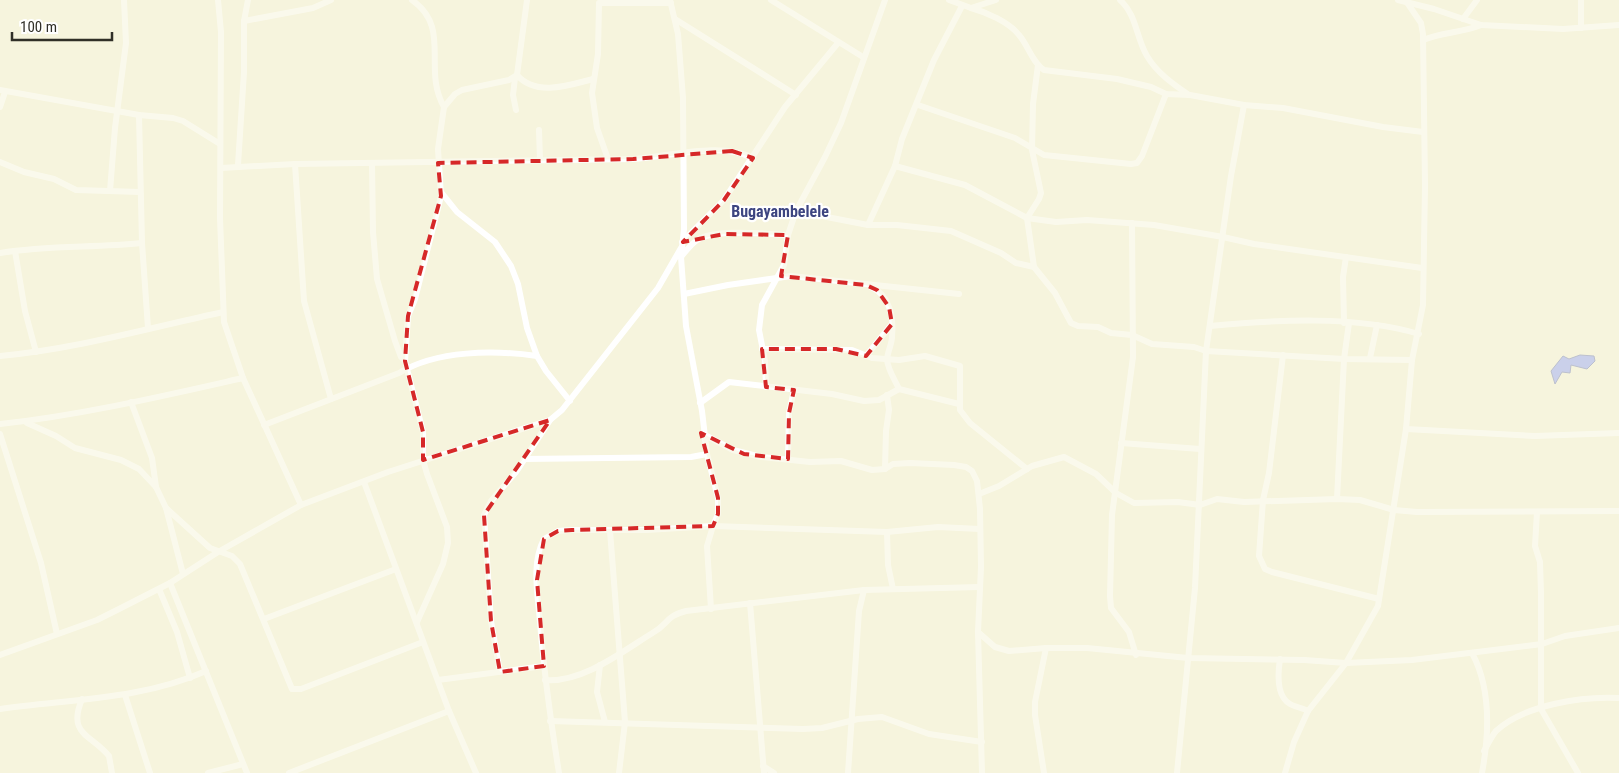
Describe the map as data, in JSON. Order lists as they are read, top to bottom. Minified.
{"districts":["Bugayambelele"],"scale_bar":"100 m"}
